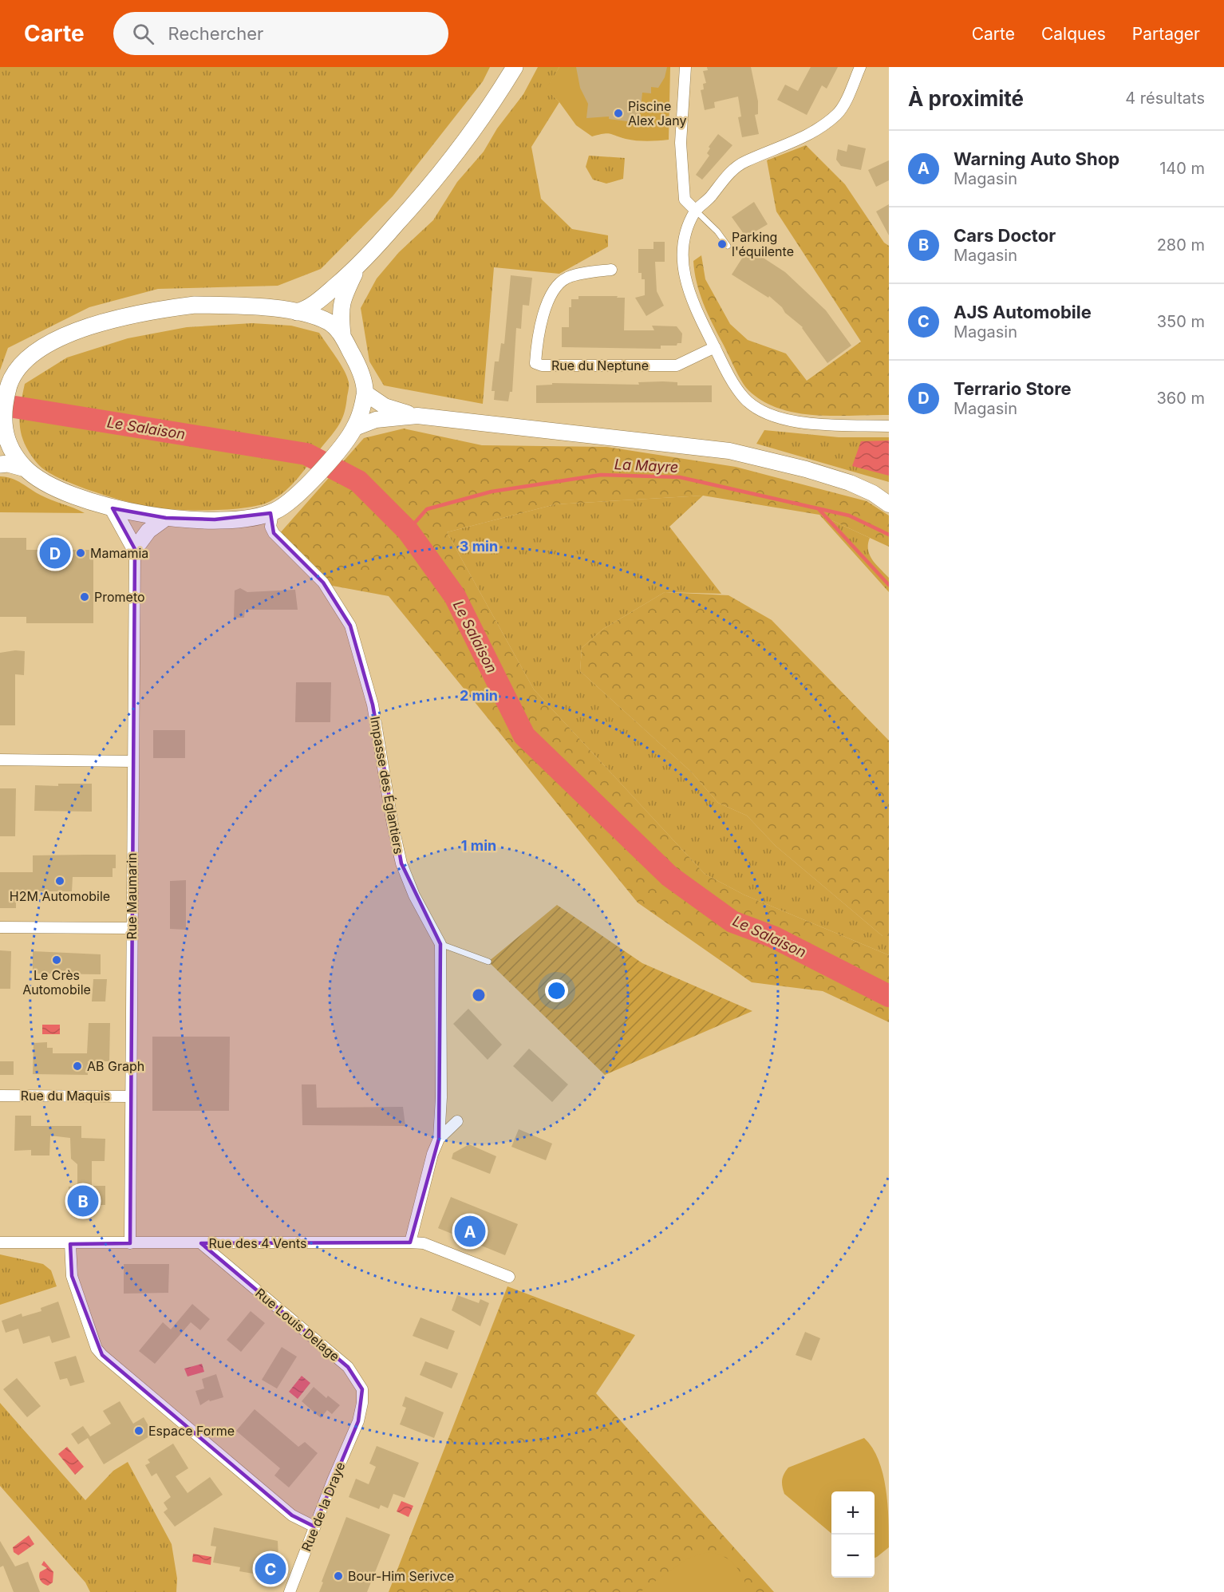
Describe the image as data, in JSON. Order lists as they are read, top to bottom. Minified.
{"streets":{"street":["Rue du Neptune","Impasse des Églantiers","Rue Maumarin","Rue du Maquis","Rue des 4 Vents","Rue Louis Delage","Rue de la Draye"]},"crossings":[["Impasse des Églantiers","Rue des 4 Vents"],["Rue Maumarin","Rue du Maquis"],["Rue Maumarin","Rue des 4 Vents"],["Rue des 4 Vents","Rue Louis Delage"],["Rue Louis Delage","Rue de la Draye"]],"water":["Le Salaison","La Mayre"],"places":["Piscine Alex Jany","Parking l'équilente","Mamamia","Prometo","H2M Automobile","Le Crès Automobile","AB Graph","Espace Forme","Bour-Him Serivce"],"page":{"header":"Carte","search":"Rechercher","nav":["Carte","Calques","Partager"],"heading":["À proximité","4 résultats"],"list":[{"mark":"A","name":"Warning Auto Shop","note":"Magasin","value":"140 m"},{"mark":"B","name":"Cars Doctor","note":"Magasin","value":"280 m"},{"mark":"C","name":"AJS Automobile","note":"Magasin","value":"350 m"},{"mark":"D","name":"Terrario Store","note":"Magasin","value":"360 m"}],"pins":["D","B","A","C"],"map_buttons":["+","−"]},"rings":["3 min","2 min","1 min"]}
